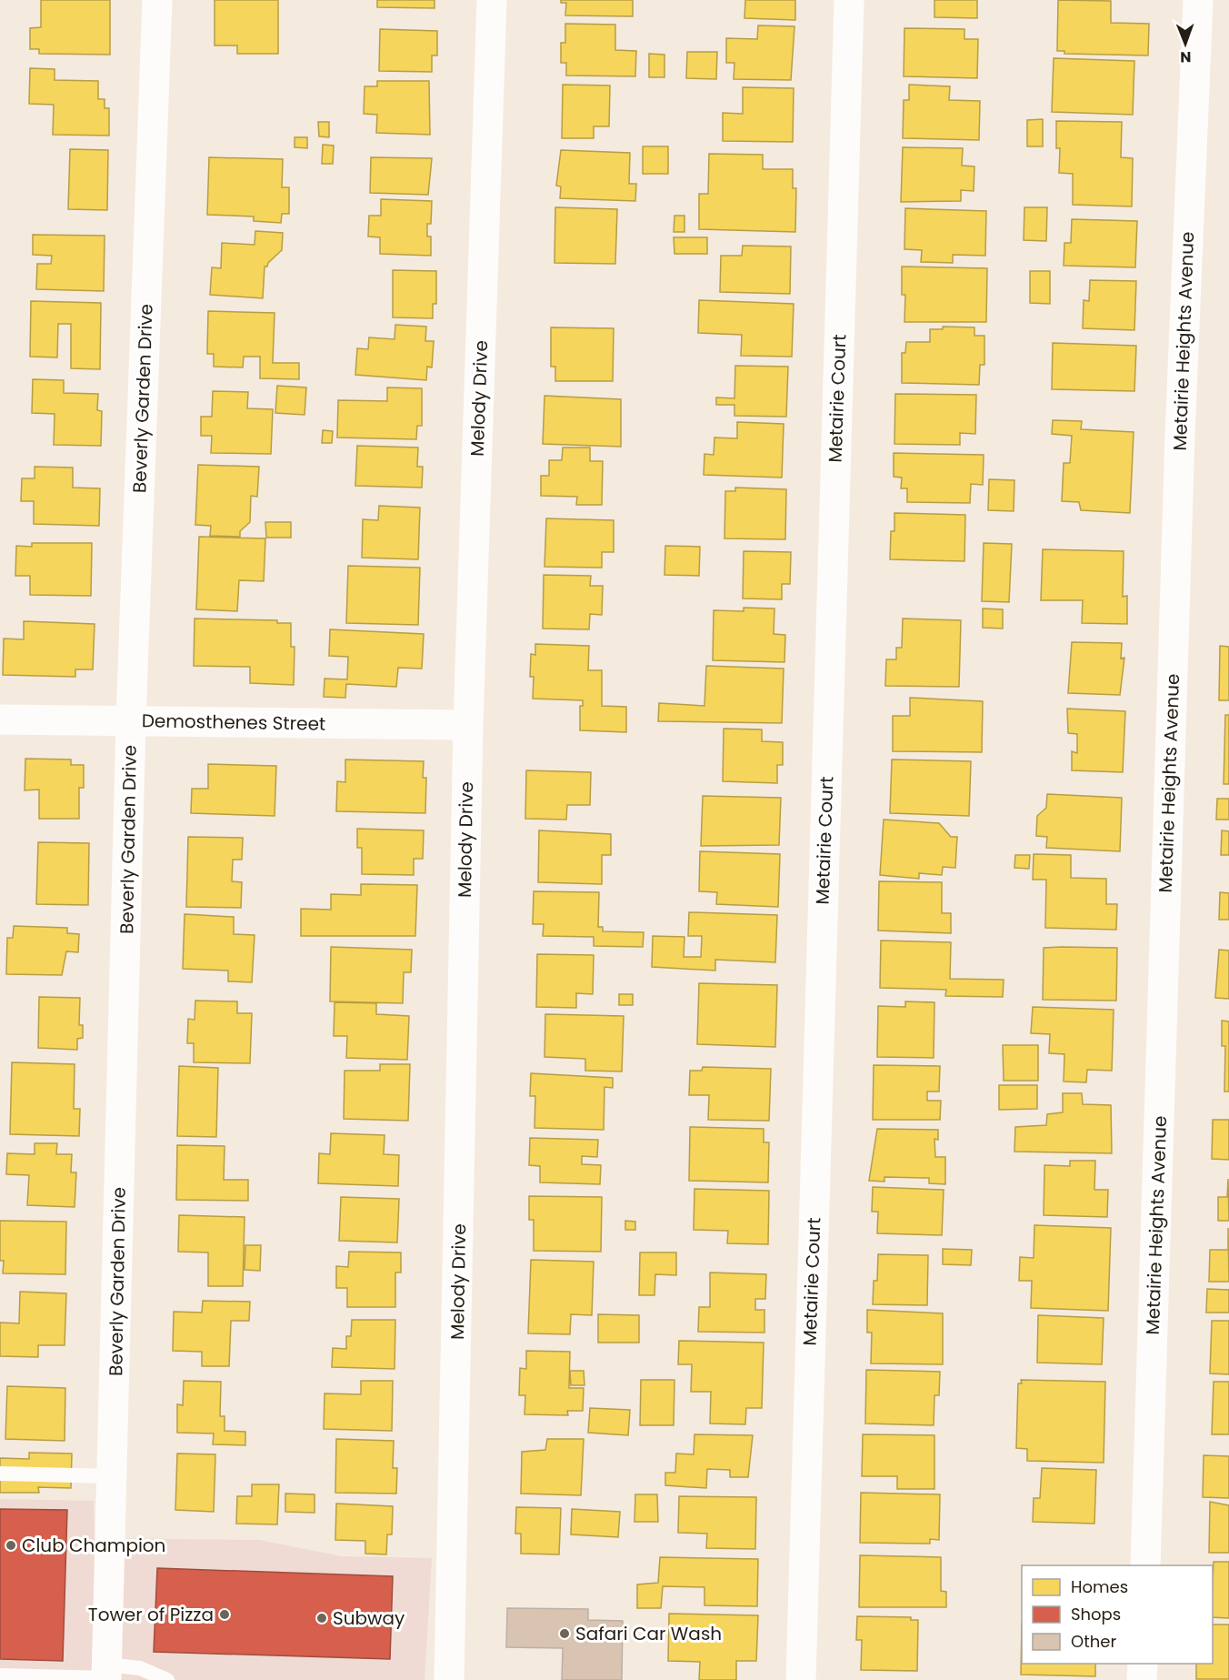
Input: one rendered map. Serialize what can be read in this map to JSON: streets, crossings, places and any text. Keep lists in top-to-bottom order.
{
  "streets": {
    "street": [
      "Metairie Heights Avenue",
      "Beverly Garden Drive",
      "Melody Drive",
      "Metairie Court",
      "Demosthenes Street"
    ]
  },
  "crossings": [
    ["Beverly Garden Drive", "Demosthenes Street"],
    ["Melody Drive", "Demosthenes Street"]
  ],
  "places": [
    "Club Champion",
    "Tower of Pizza",
    "Subway",
    "Safari Car Wash"
  ],
  "legend": ["Homes", "Shops", "Other"],
  "north": "bottom"
}
